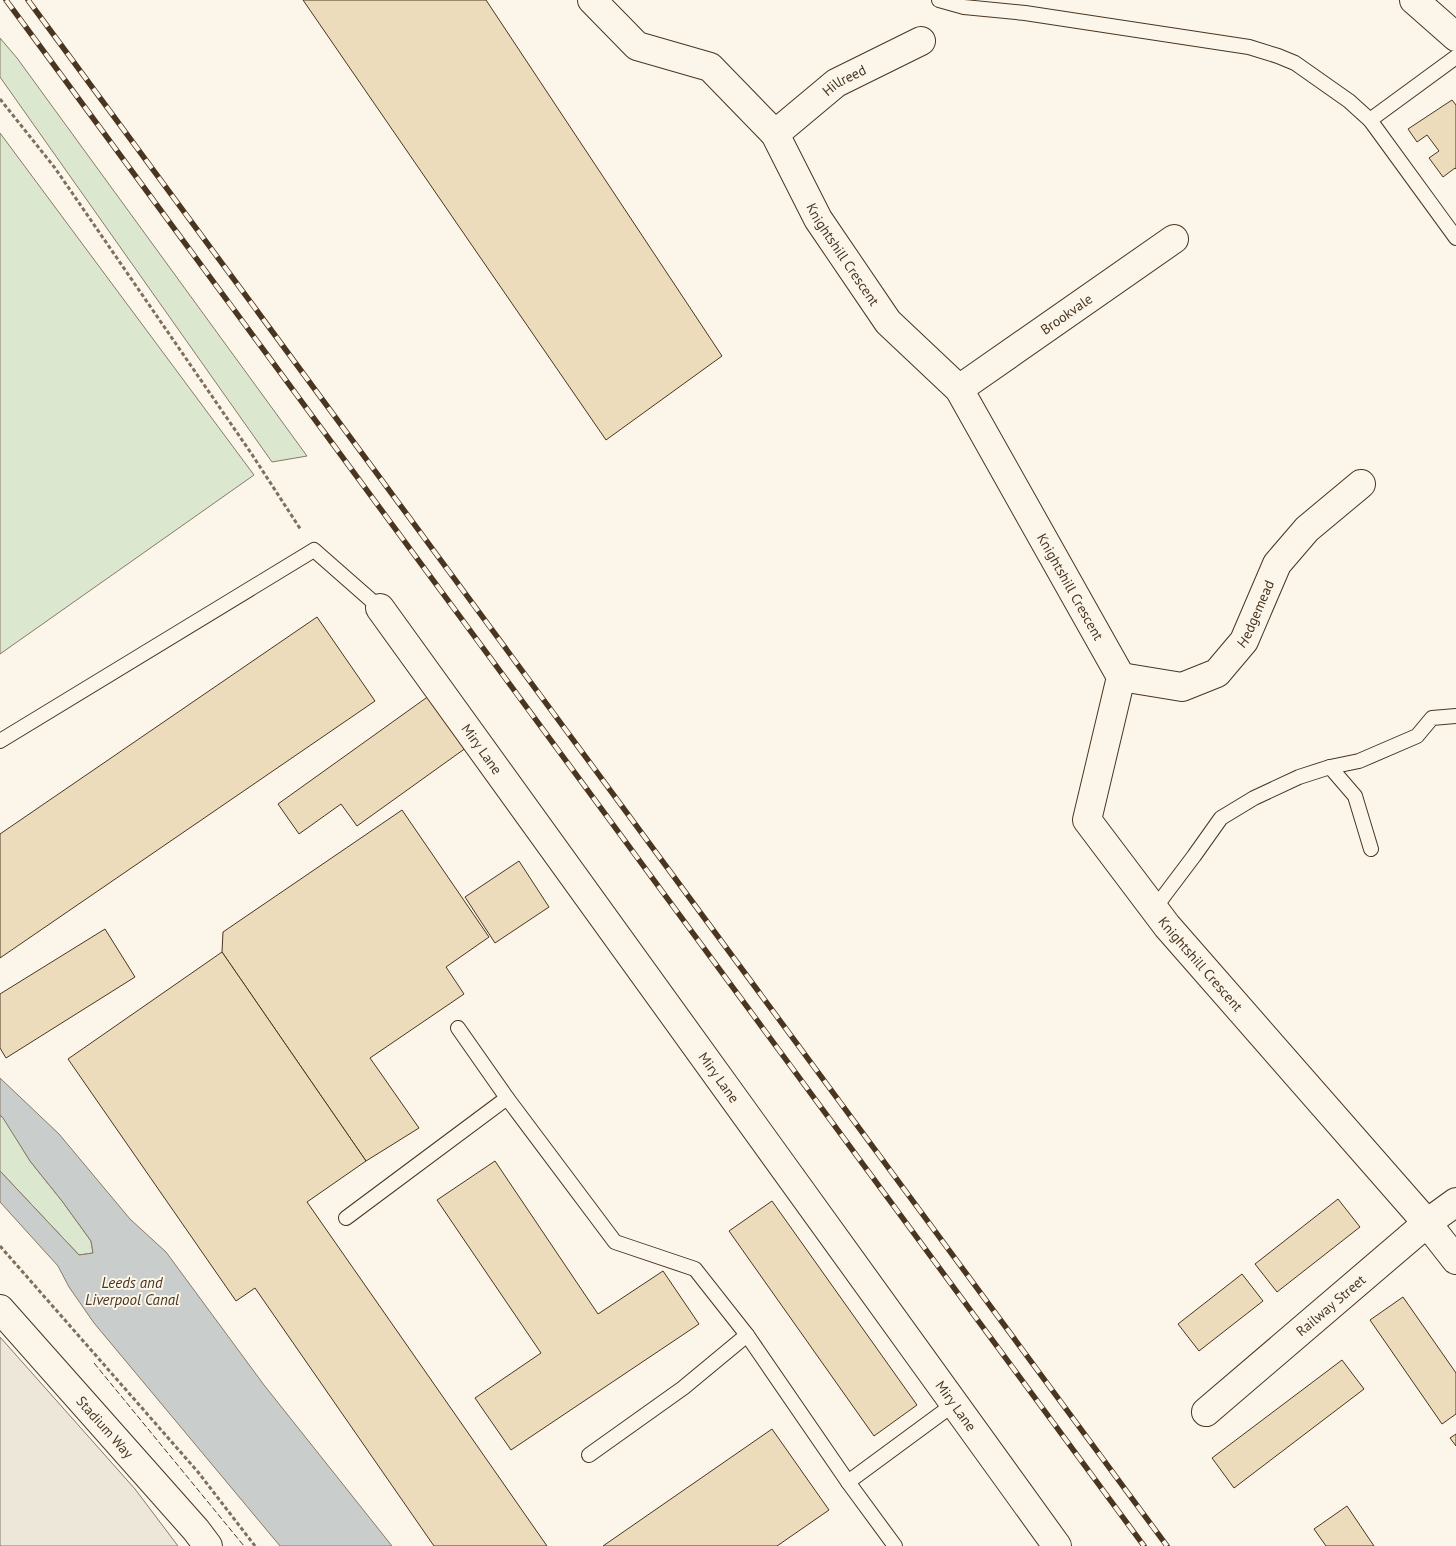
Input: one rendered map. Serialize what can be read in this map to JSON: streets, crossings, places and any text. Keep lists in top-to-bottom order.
{
  "streets": {
    "street": [
      "Hillreed",
      "Knightshill Crescent",
      "Brookvale",
      "Hedgemead",
      "Miry Lane",
      "Railway Street",
      "Stadium Way"
    ]
  },
  "crossings": [
    ["Hillreed", "Knightshill Crescent"],
    ["Knightshill Crescent", "Brookvale"],
    ["Knightshill Crescent", "Hedgemead"],
    ["Knightshill Crescent", "Railway Street"]
  ],
  "water": ["Leeds and Liverpool Canal"]
}
